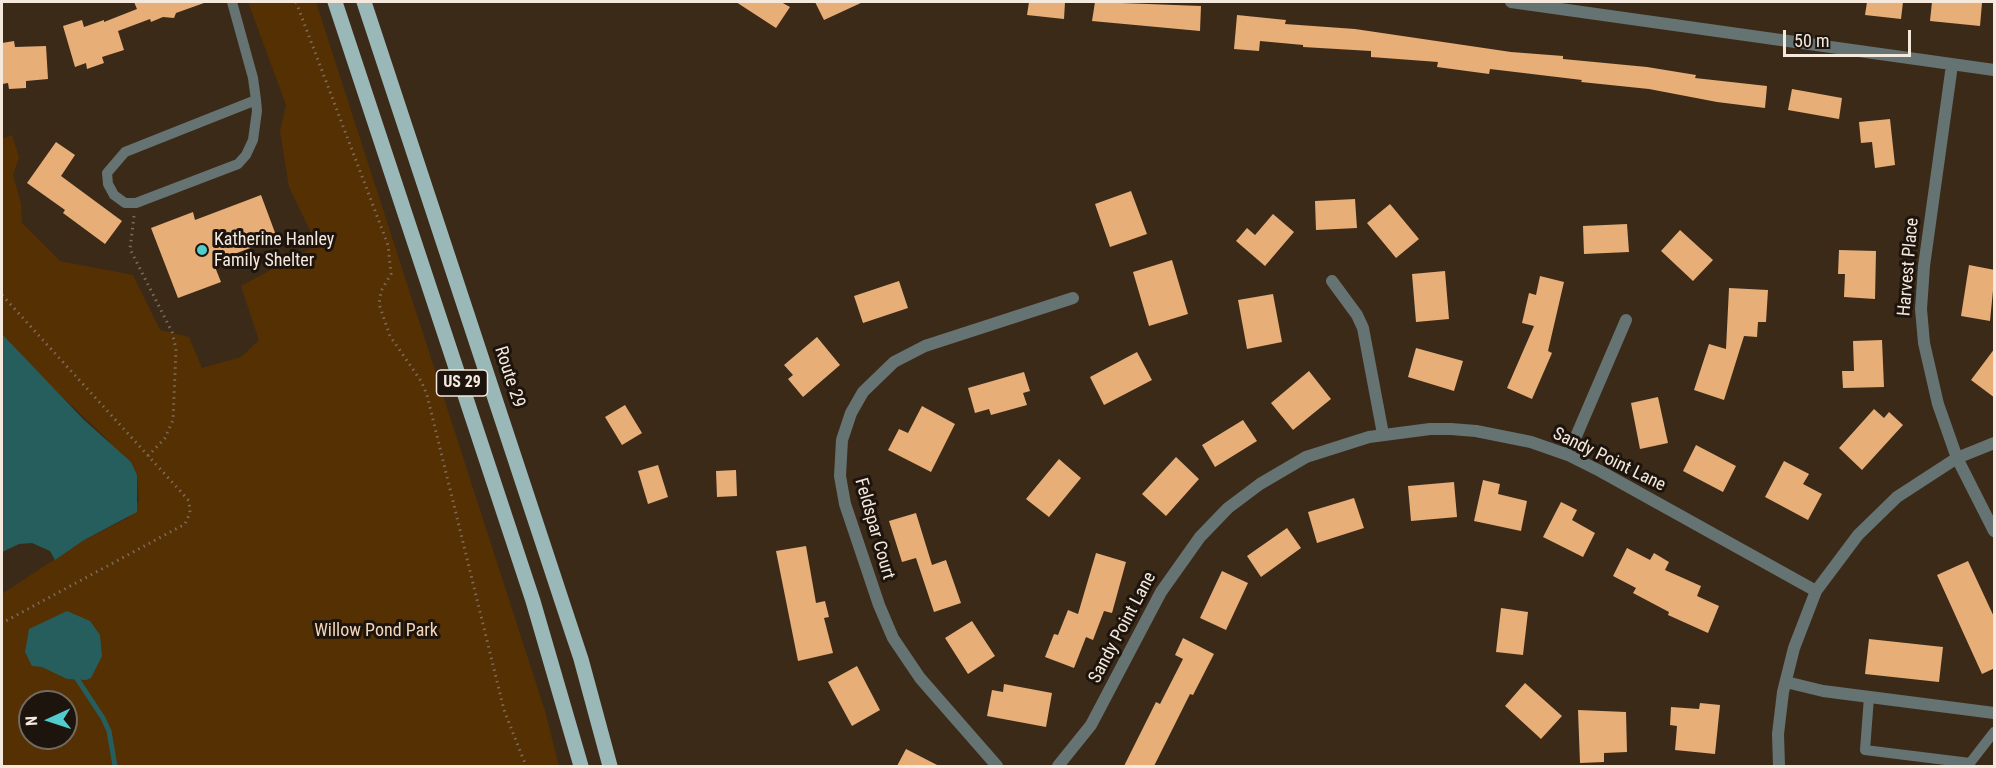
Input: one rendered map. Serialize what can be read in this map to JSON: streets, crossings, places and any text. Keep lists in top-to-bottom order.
{
  "streets": {
    "main road": ["Route 29", "US 29"],
    "street": ["Harvest Place", "Sandy Point Lane", "Feldspar Court"]
  },
  "parks": ["Willow Pond Park"],
  "places": ["Katherine Hanley Family Shelter"],
  "scale_bar": "50 m",
  "north": "left"
}
